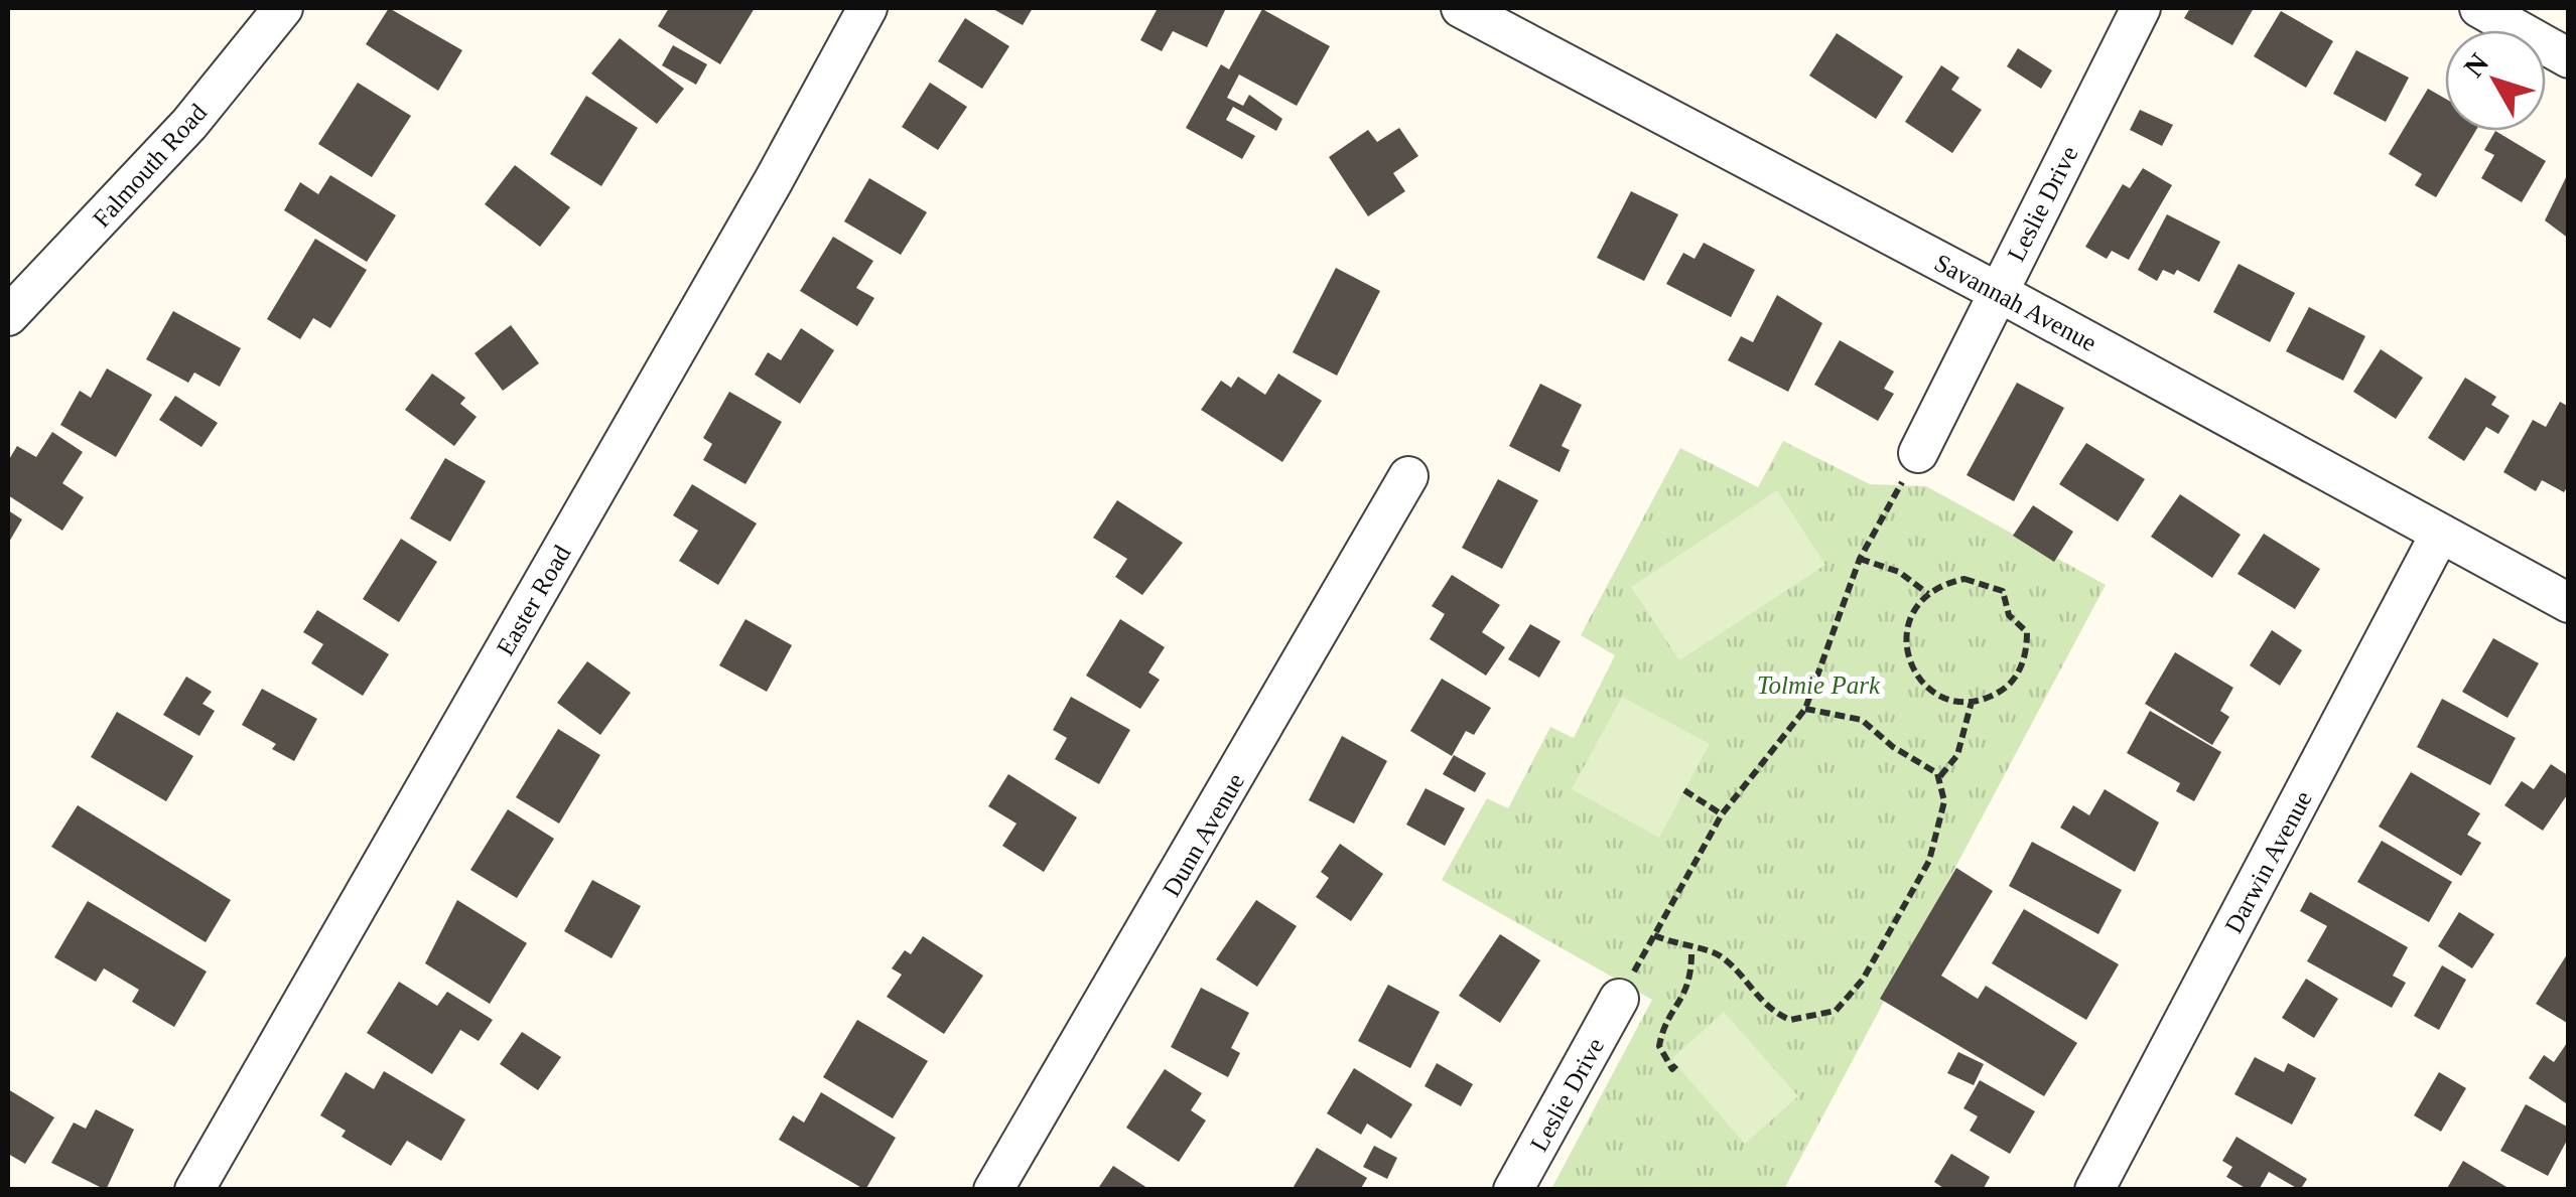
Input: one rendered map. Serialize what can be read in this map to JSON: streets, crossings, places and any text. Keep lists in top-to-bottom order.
{
  "streets": {
    "street": [
      "Falmouth Road",
      "Leslie Drive",
      "Savannah Avenue",
      "Easter Road",
      "Dunn Avenue",
      "Darwin Avenue"
    ]
  },
  "crossings": [
    ["Leslie Drive", "Savannah Avenue"],
    ["Savannah Avenue", "Darwin Avenue"]
  ],
  "parks": ["Tolmie Park"],
  "north": "top left"
}
